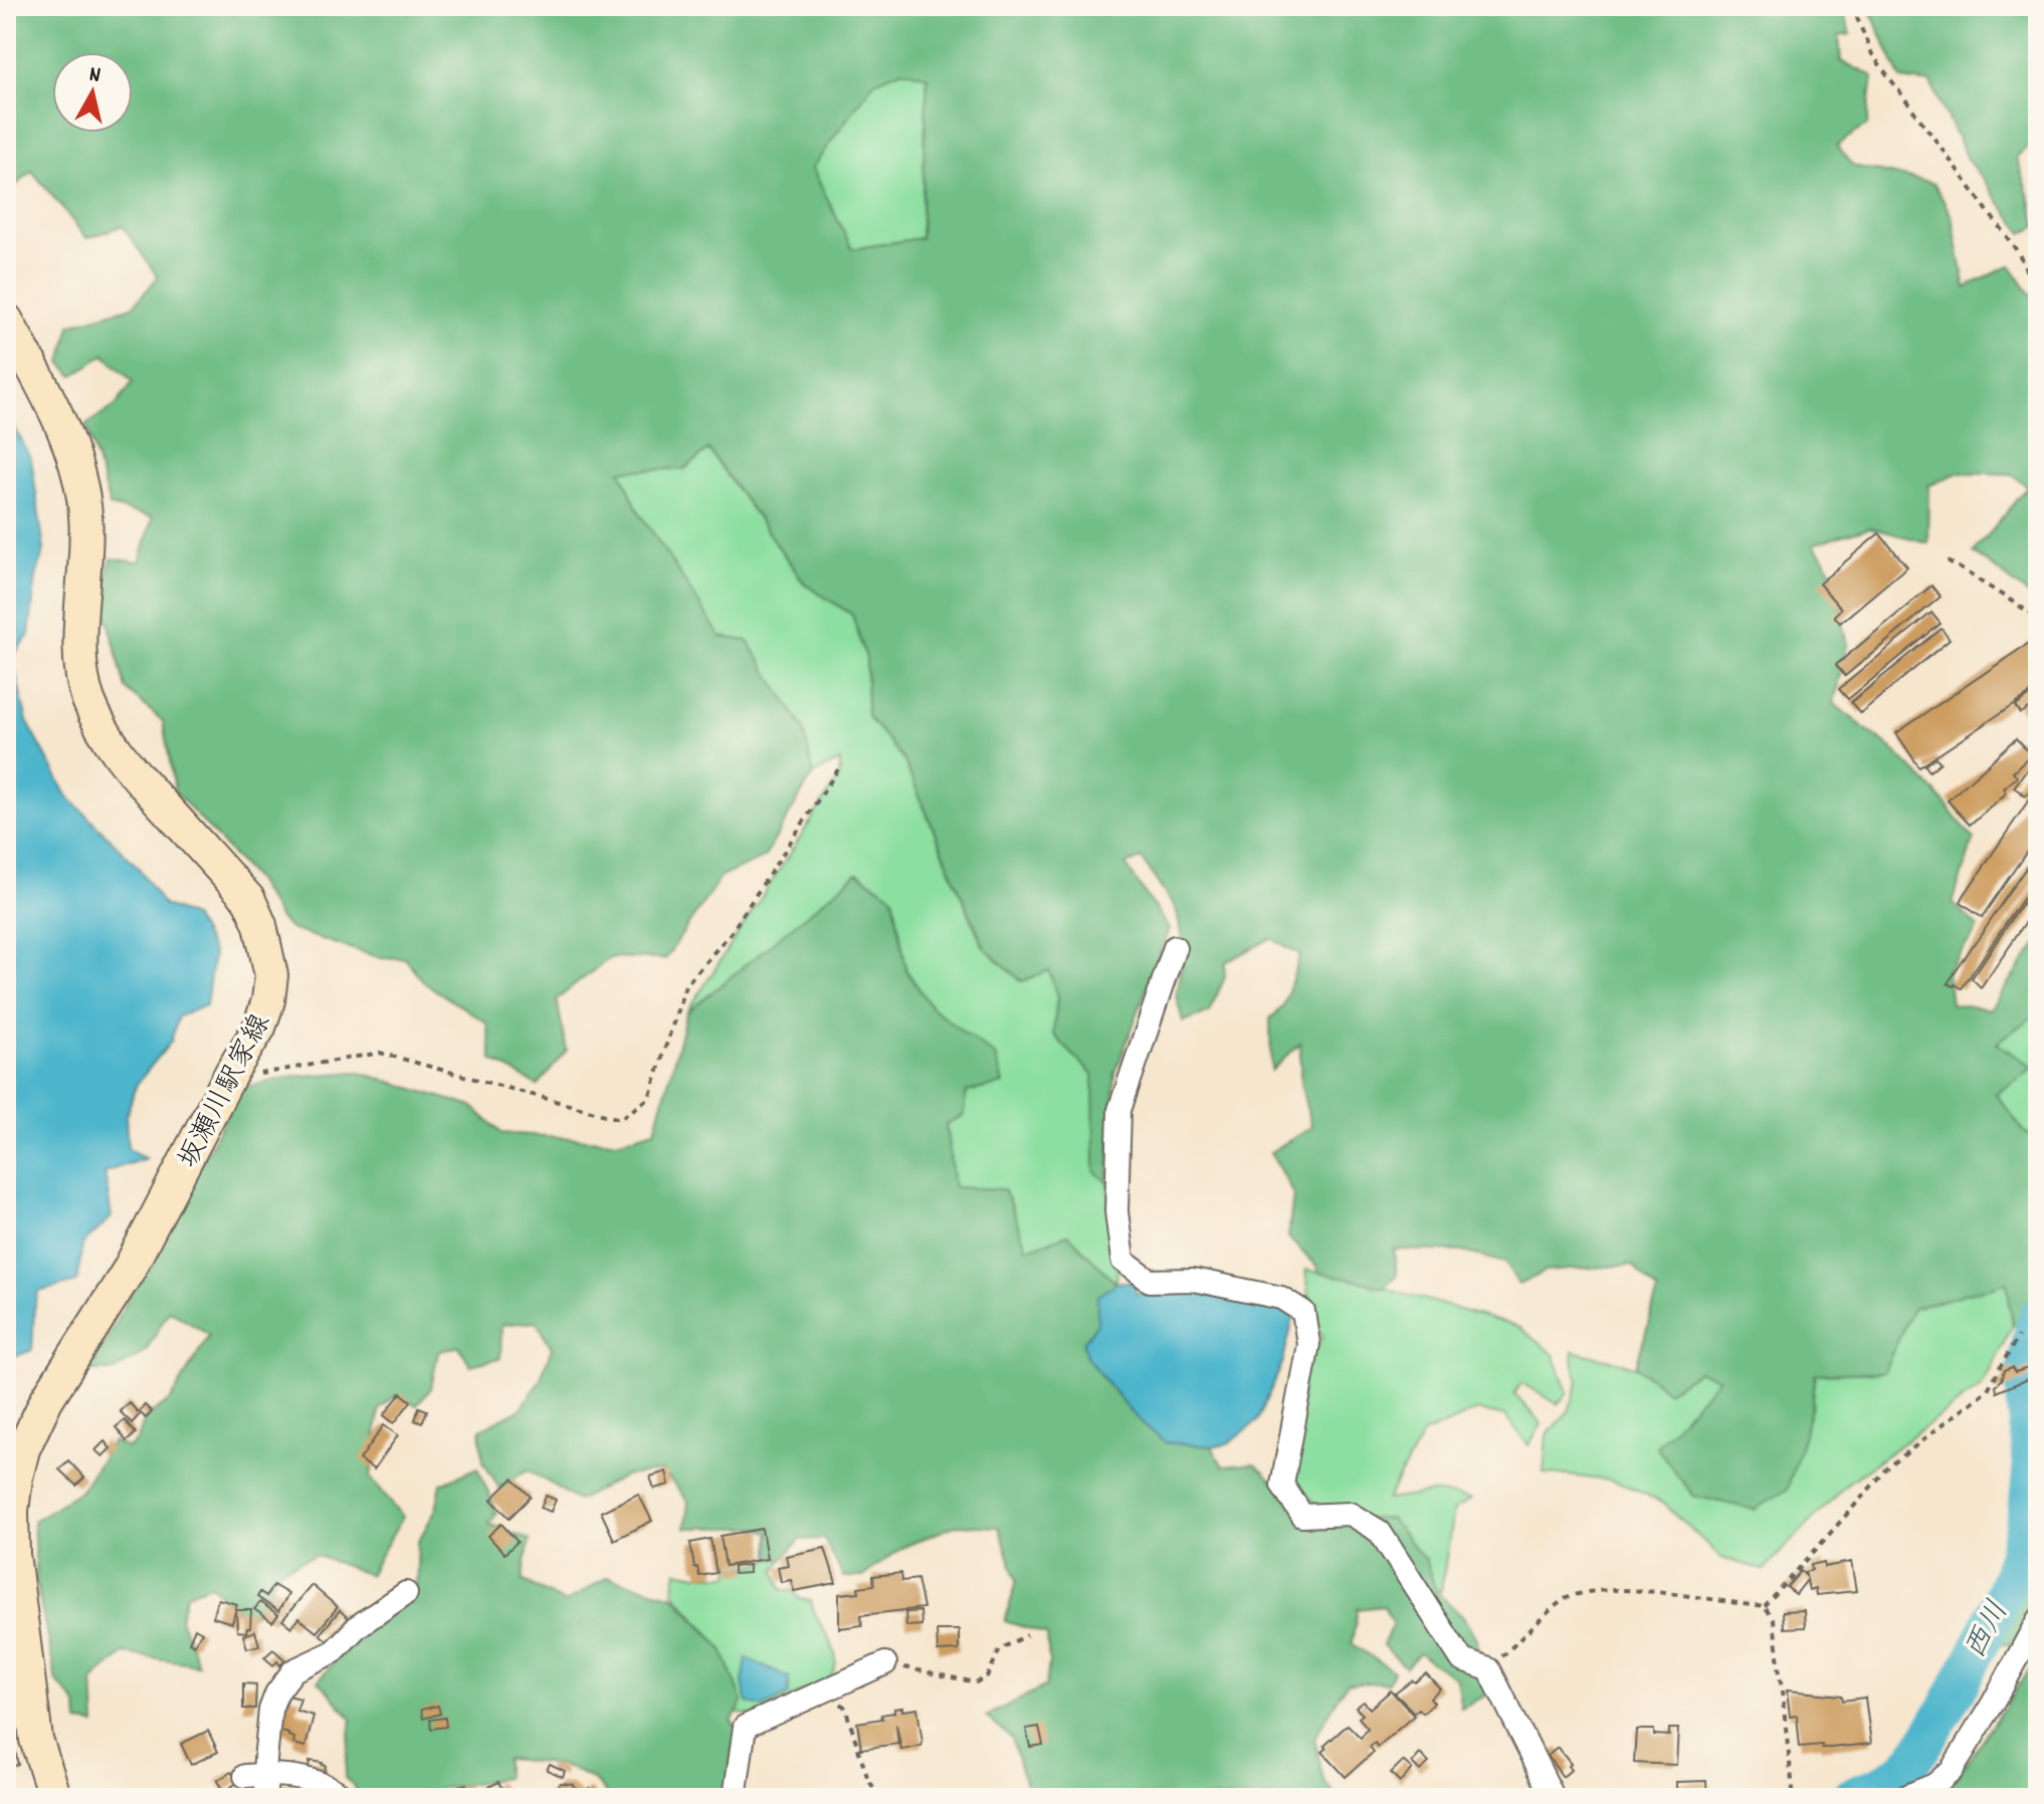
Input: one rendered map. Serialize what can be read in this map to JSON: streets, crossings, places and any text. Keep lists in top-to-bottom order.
{
  "streets": {
    "main road": ["坂瀬川駅家線"]
  },
  "water": ["西川"],
  "north": "top"
}
